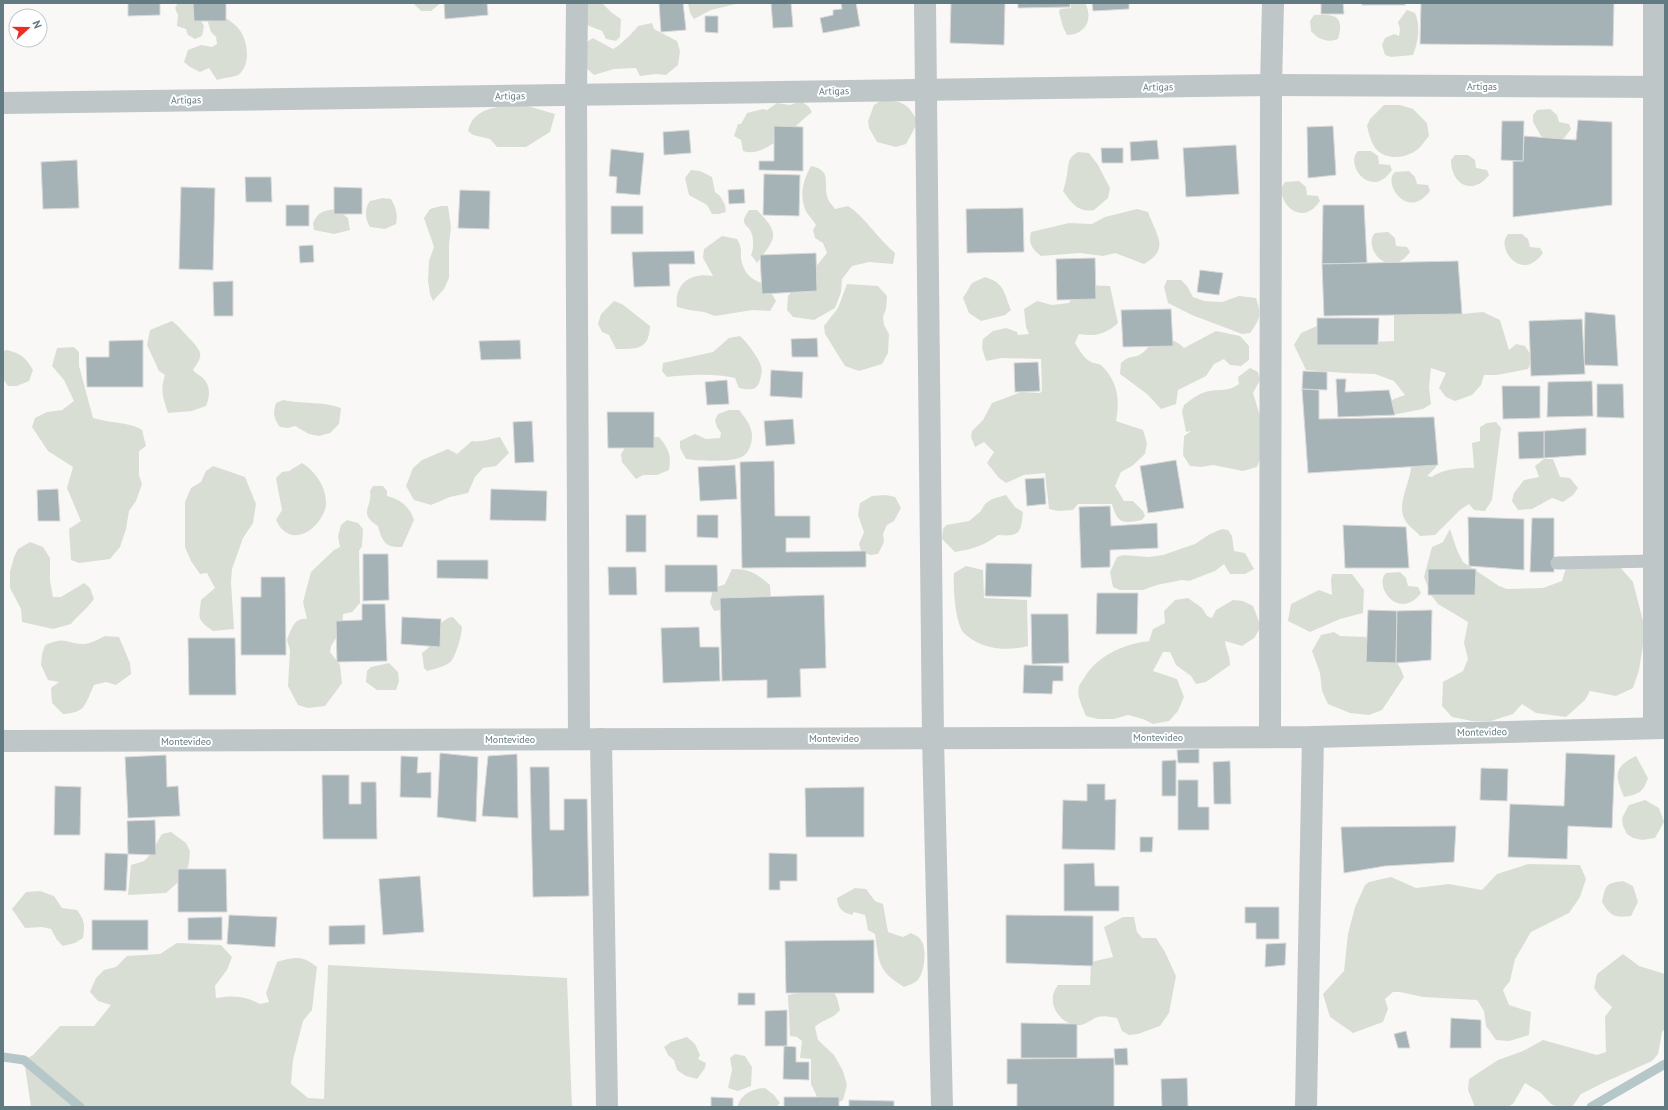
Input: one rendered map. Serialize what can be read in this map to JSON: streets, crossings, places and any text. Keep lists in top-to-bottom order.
{
  "streets": {
    "street": ["Artigas", "Montevideo"]
  },
  "north": "right"
}
